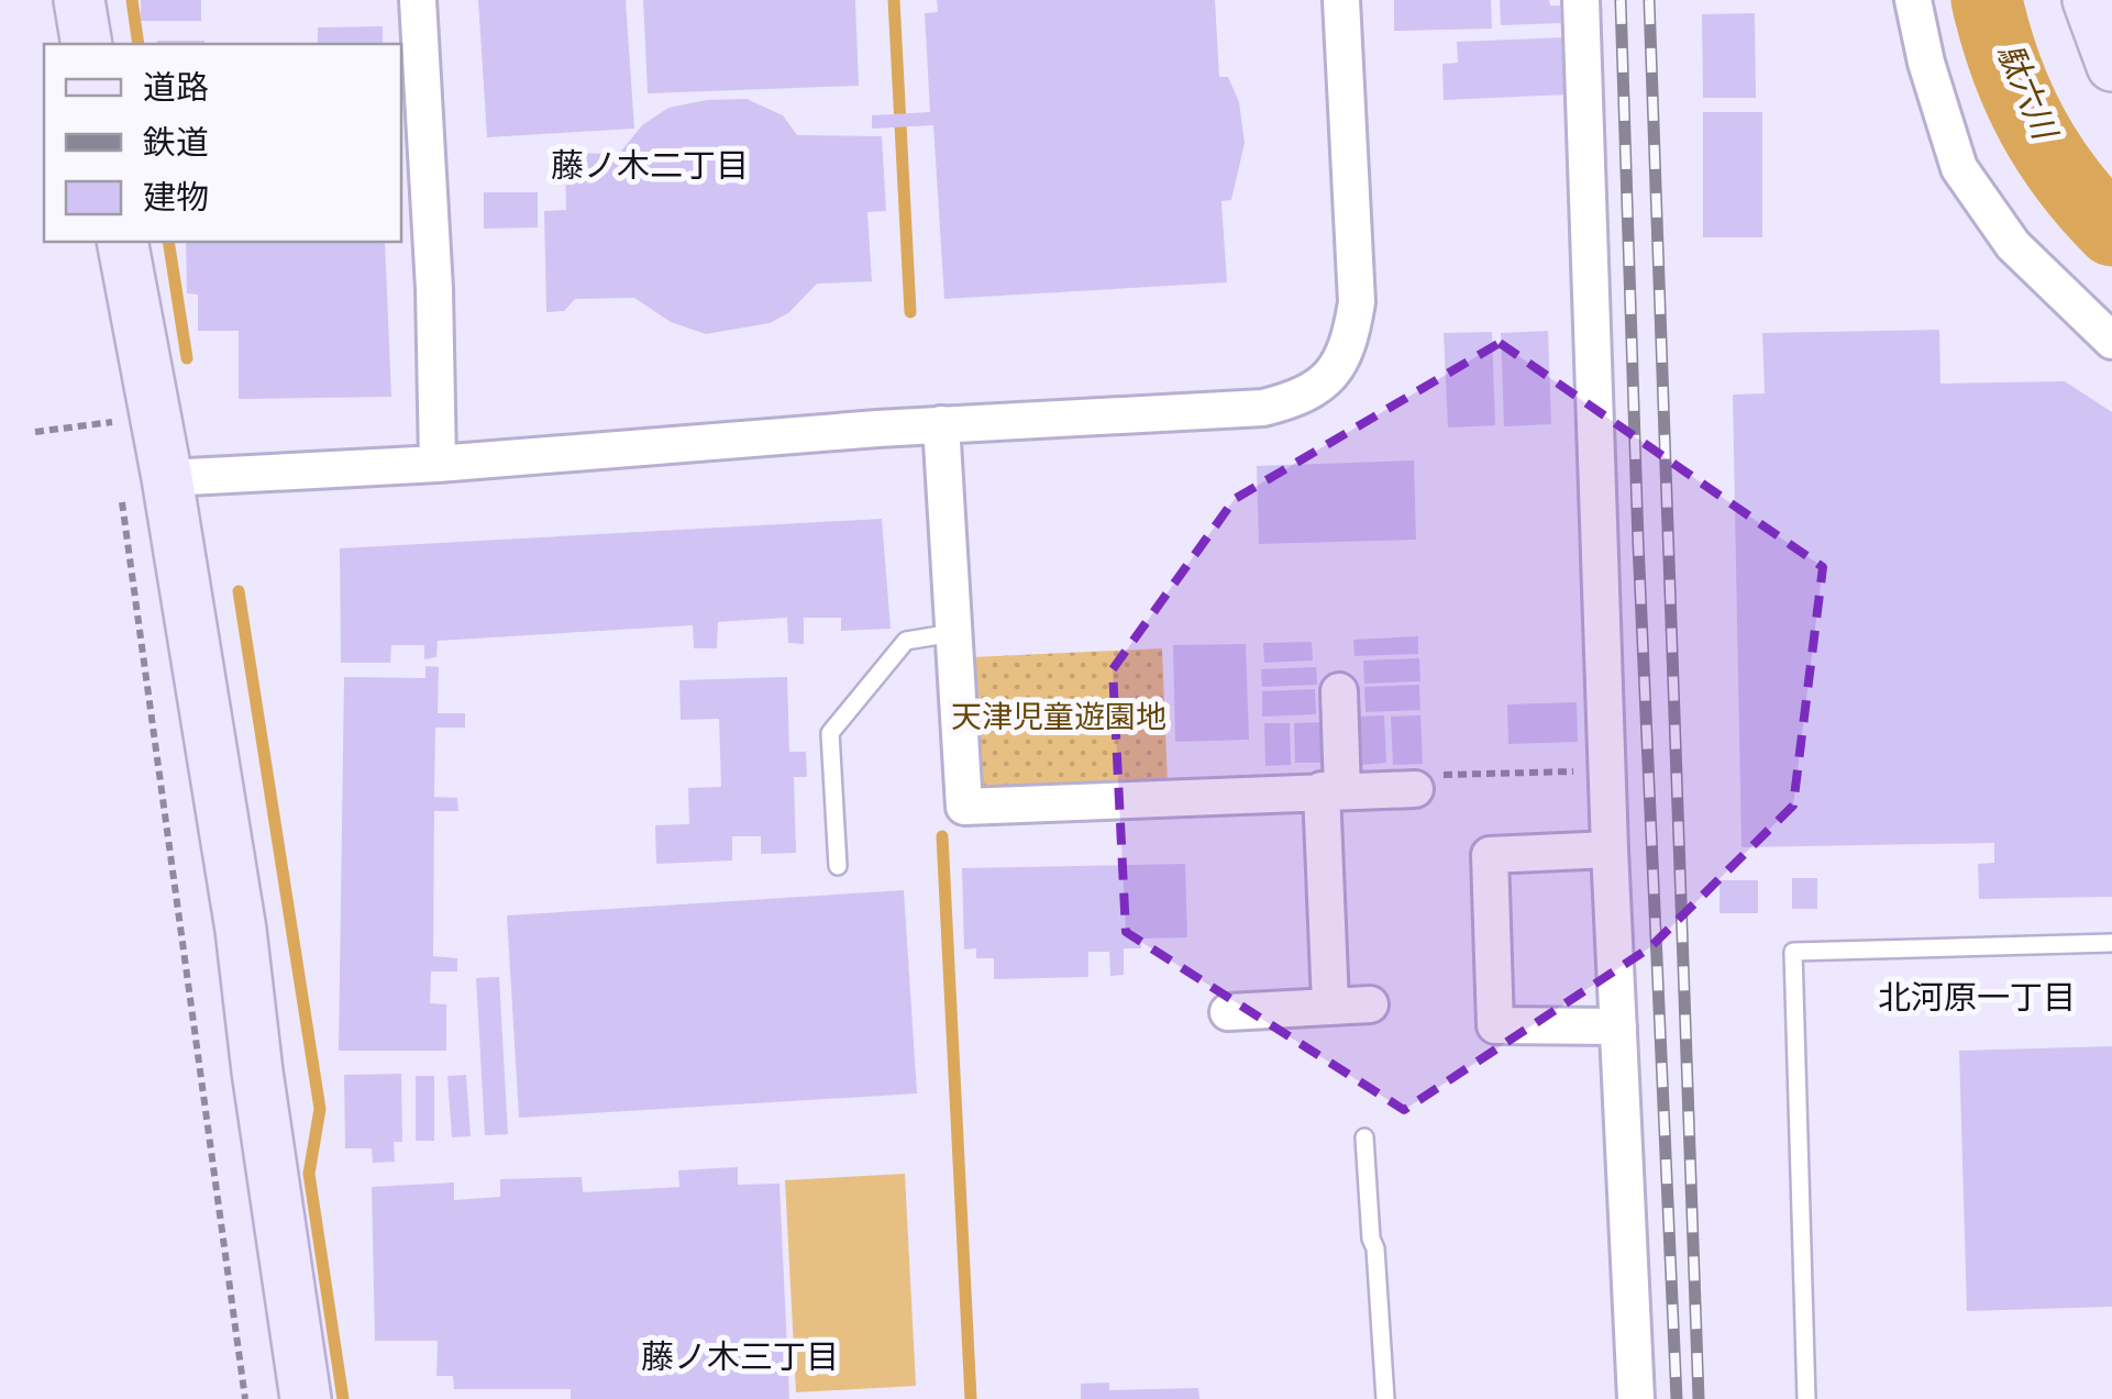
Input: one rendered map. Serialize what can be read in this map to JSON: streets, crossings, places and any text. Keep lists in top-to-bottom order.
{
  "districts": ["藤ノ木二丁目", "北河原一丁目", "藤ノ木三丁目"],
  "water": ["駄六川"],
  "parks": ["天津児童遊園地"],
  "legend": ["道路", "鉄道", "建物"]
}
